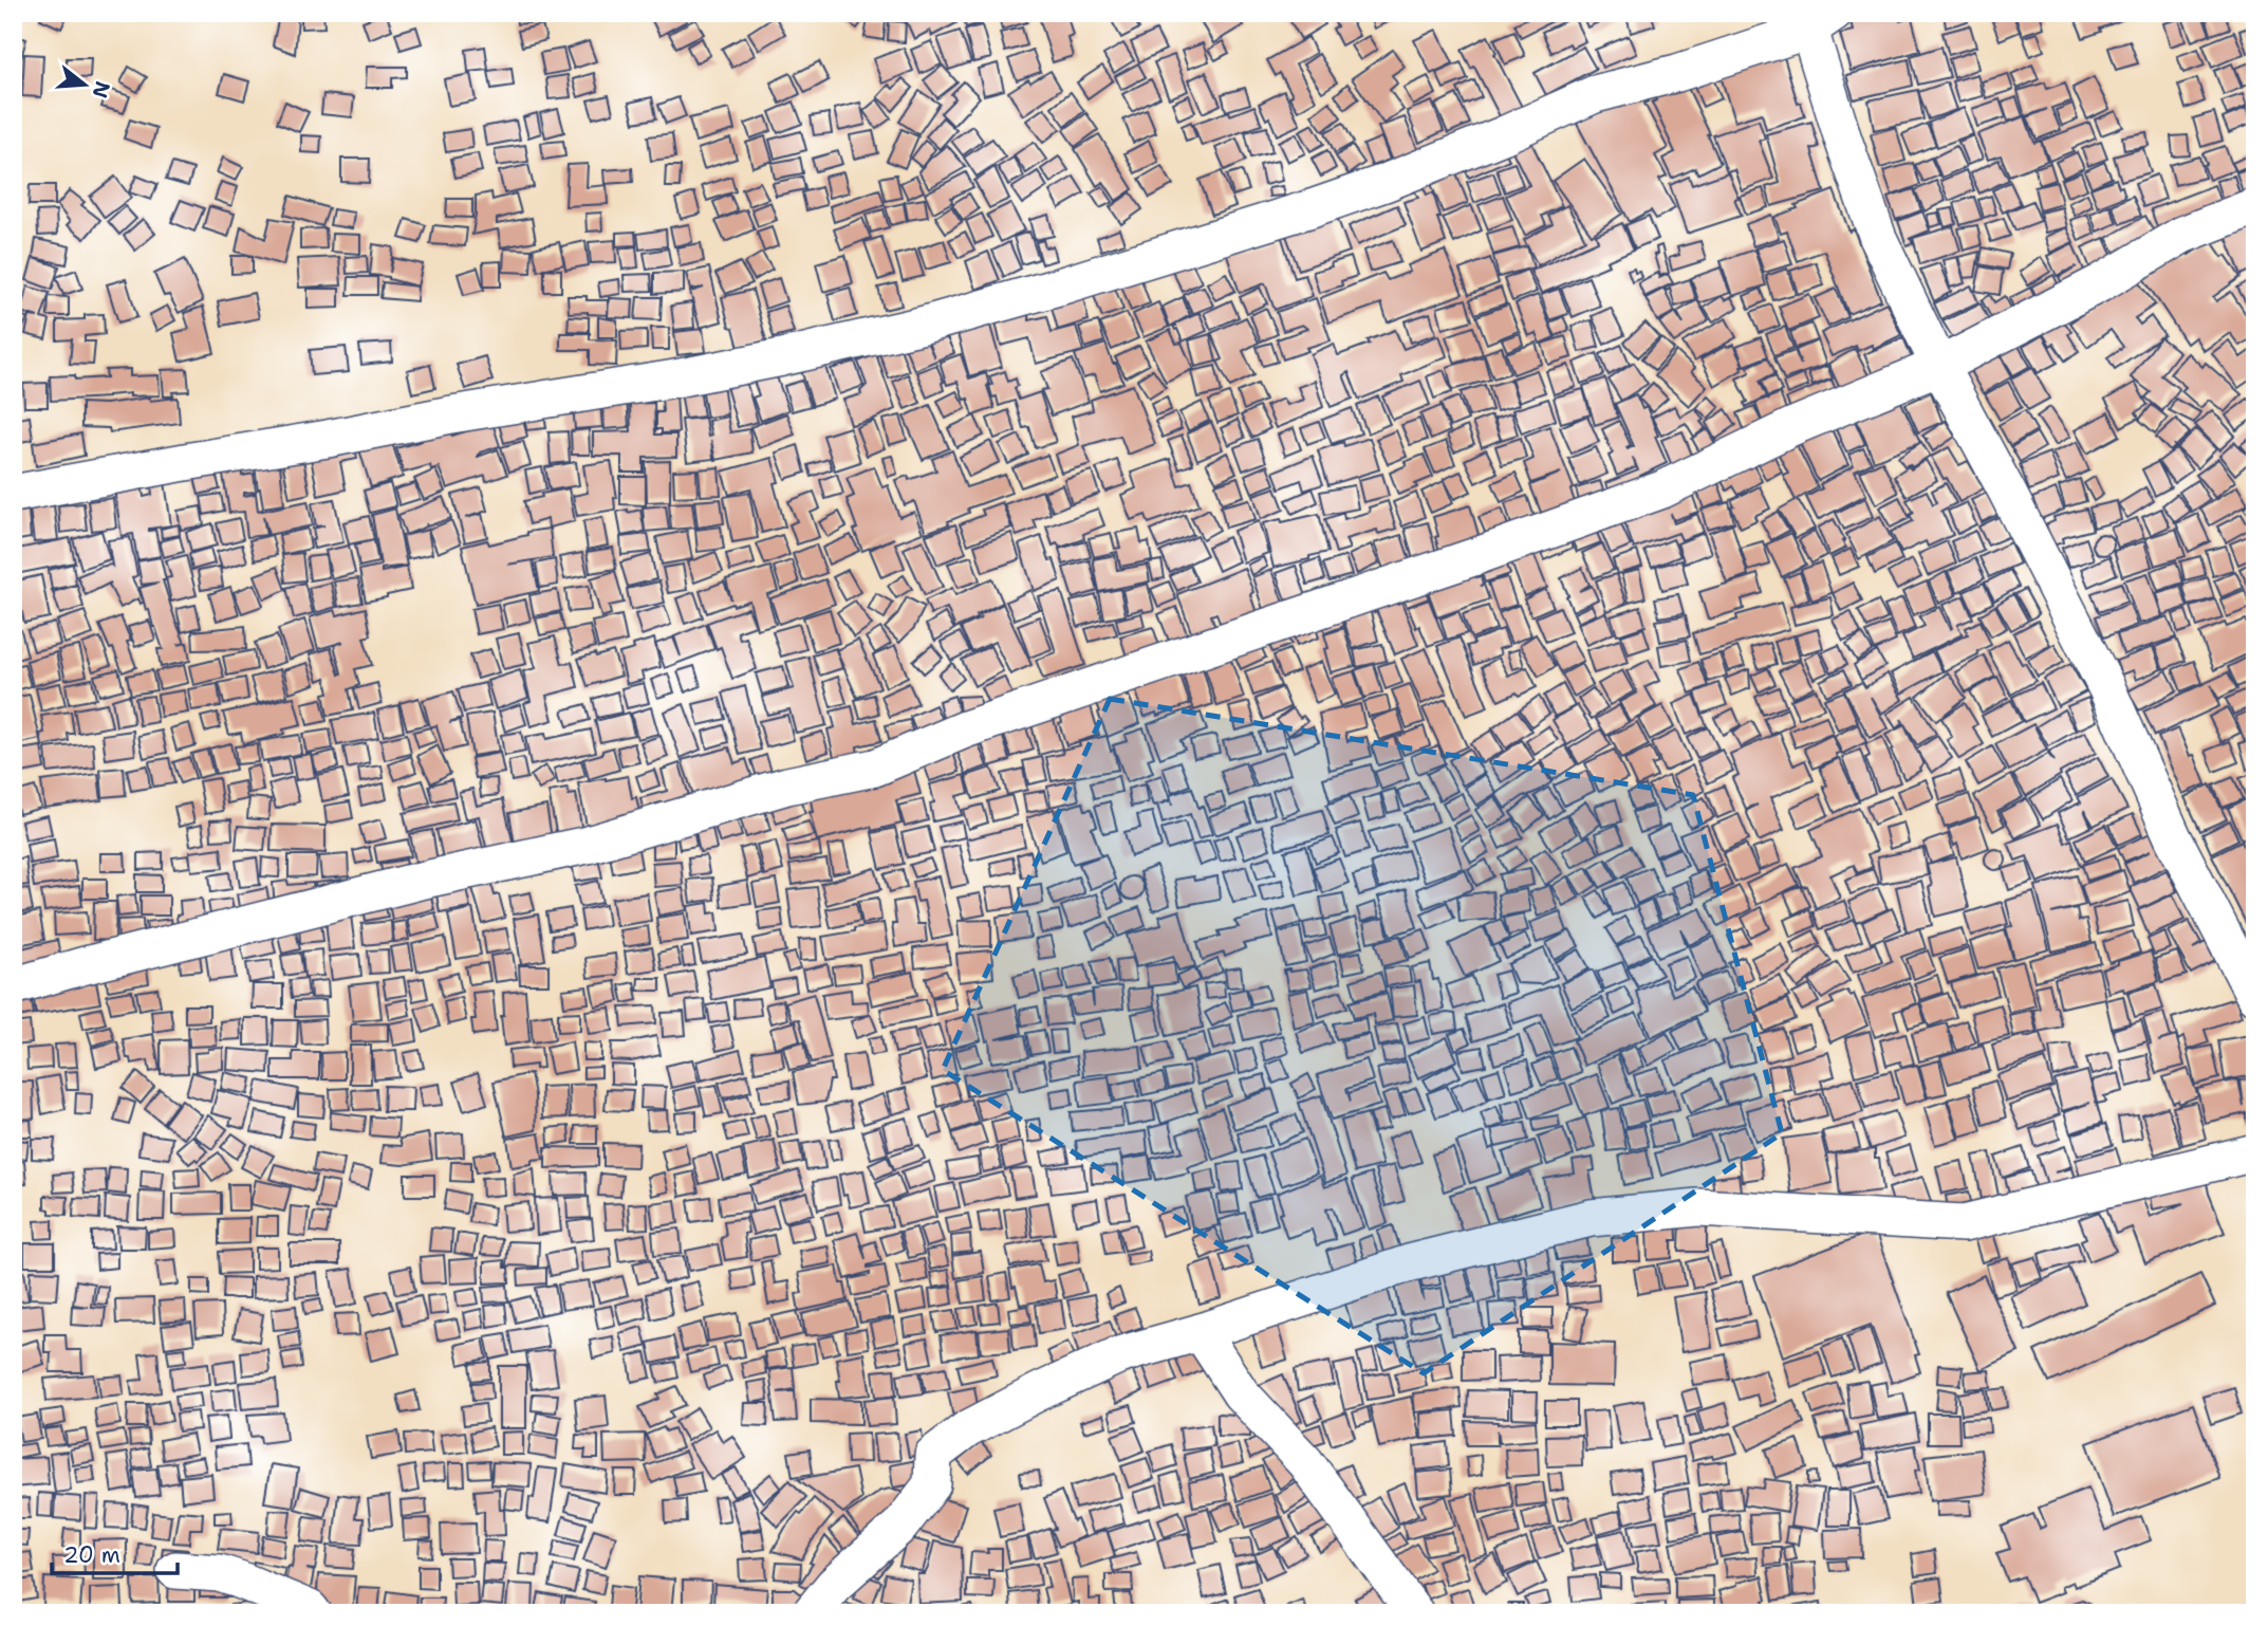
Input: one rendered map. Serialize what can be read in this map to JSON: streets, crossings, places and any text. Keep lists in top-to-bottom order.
{
  "scale_bar": "20 m",
  "north": "right"
}
